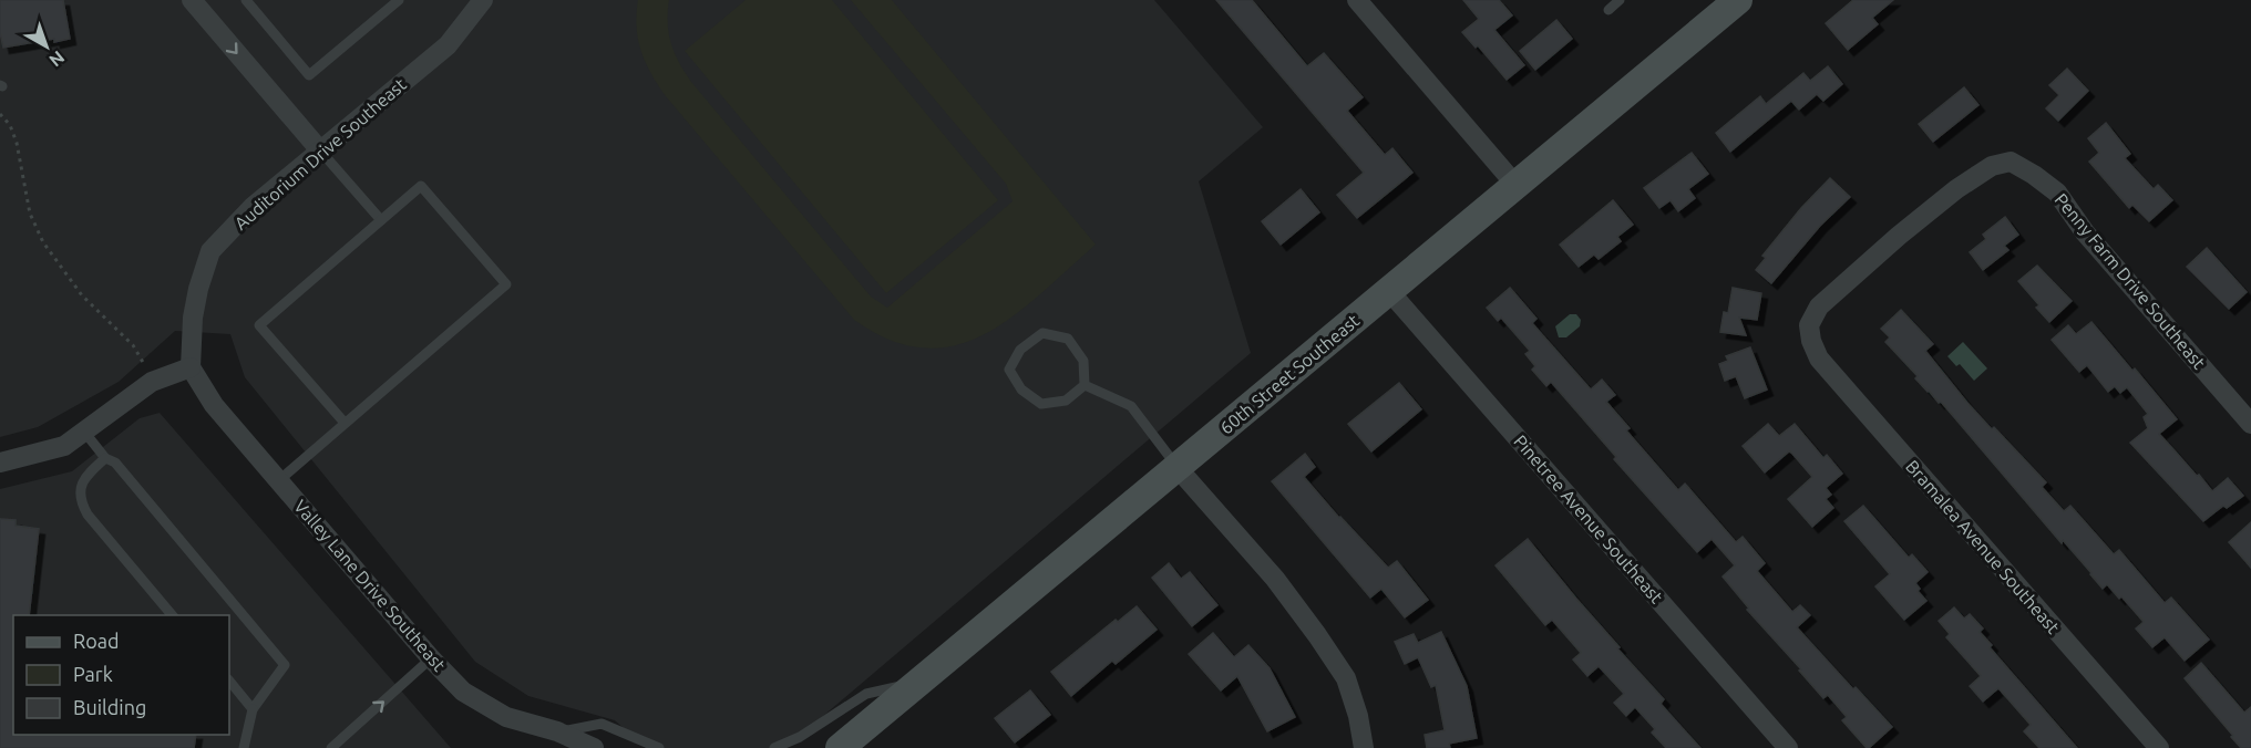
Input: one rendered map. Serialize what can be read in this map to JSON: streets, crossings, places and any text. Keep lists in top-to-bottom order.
{
  "streets": {
    "main road": ["60th Street Southeast"],
    "street": [
      "Auditorium Drive Southeast",
      "Penny Farm Drive Southeast",
      "Pinetree Avenue Southeast",
      "Bramalea Avenue Southeast",
      "Valley Lane Drive Southeast"
    ]
  },
  "crossings": [
    ["Auditorium Drive Southeast", "Valley Lane Drive Southeast"],
    ["Penny Farm Drive Southeast", "Bramalea Avenue Southeast"],
    ["60th Street Southeast", "Pinetree Avenue Southeast"]
  ],
  "legend": ["Road", "Park", "Building"],
  "north": "bottom right"
}
